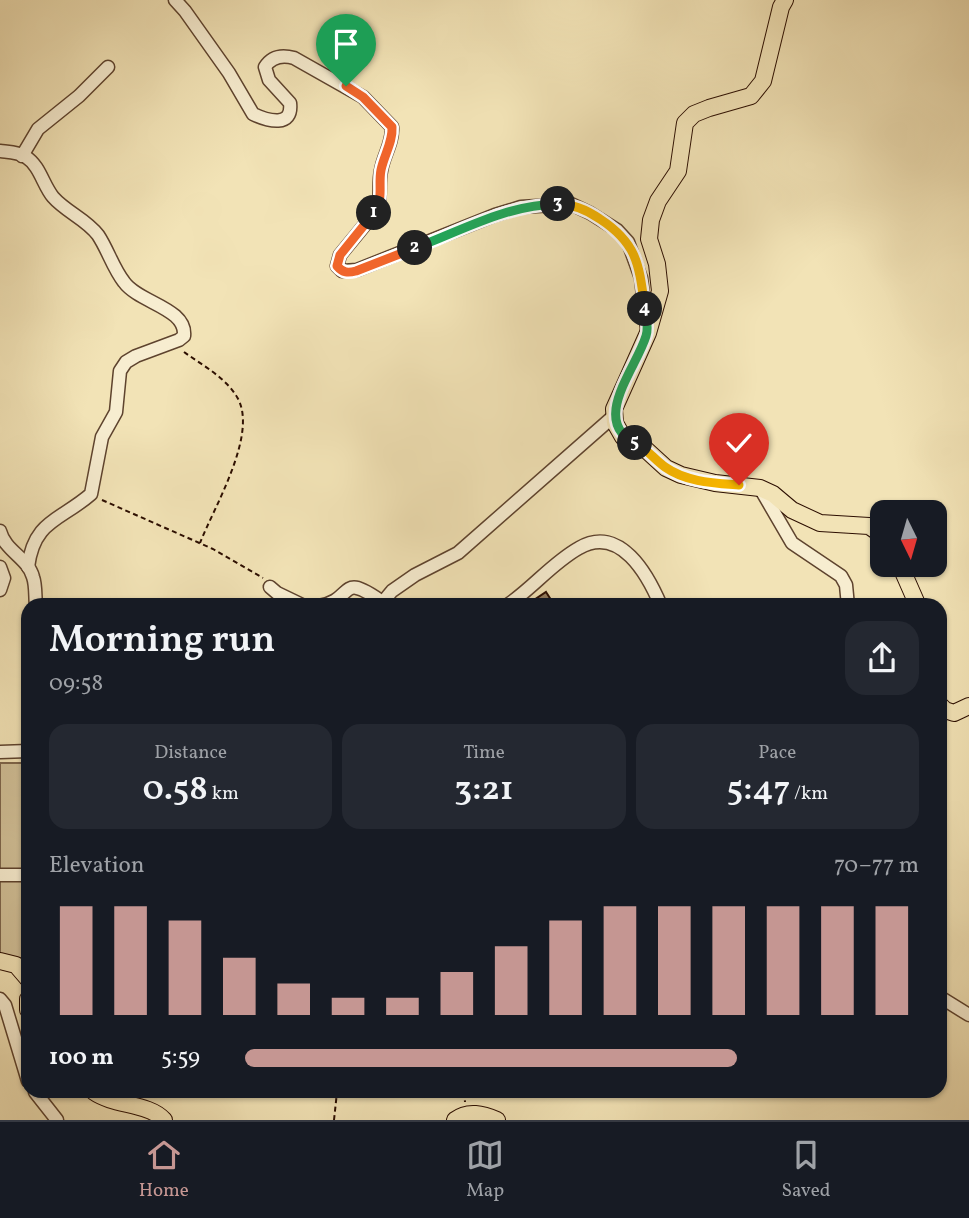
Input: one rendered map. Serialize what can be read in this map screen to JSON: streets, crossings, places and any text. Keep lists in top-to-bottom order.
{
  "north": "bottom",
  "page": {
    "pins": [
      "3",
      "1",
      "2",
      "4",
      "5"
    ],
    "heading": ["Morning run", "09:58"],
    "stats": [
      ["Distance", "0.58 km"],
      ["Time", "3:21"],
      ["Pace", "5:47 /km"]
    ],
    "chart": ["Elevation", "70–77 m"],
    "list": [
      {
        "name": "100 m",
        "note": "5:59"
      }
    ],
    "tabs": ["Home", "Map", "Saved"]
  }
}
